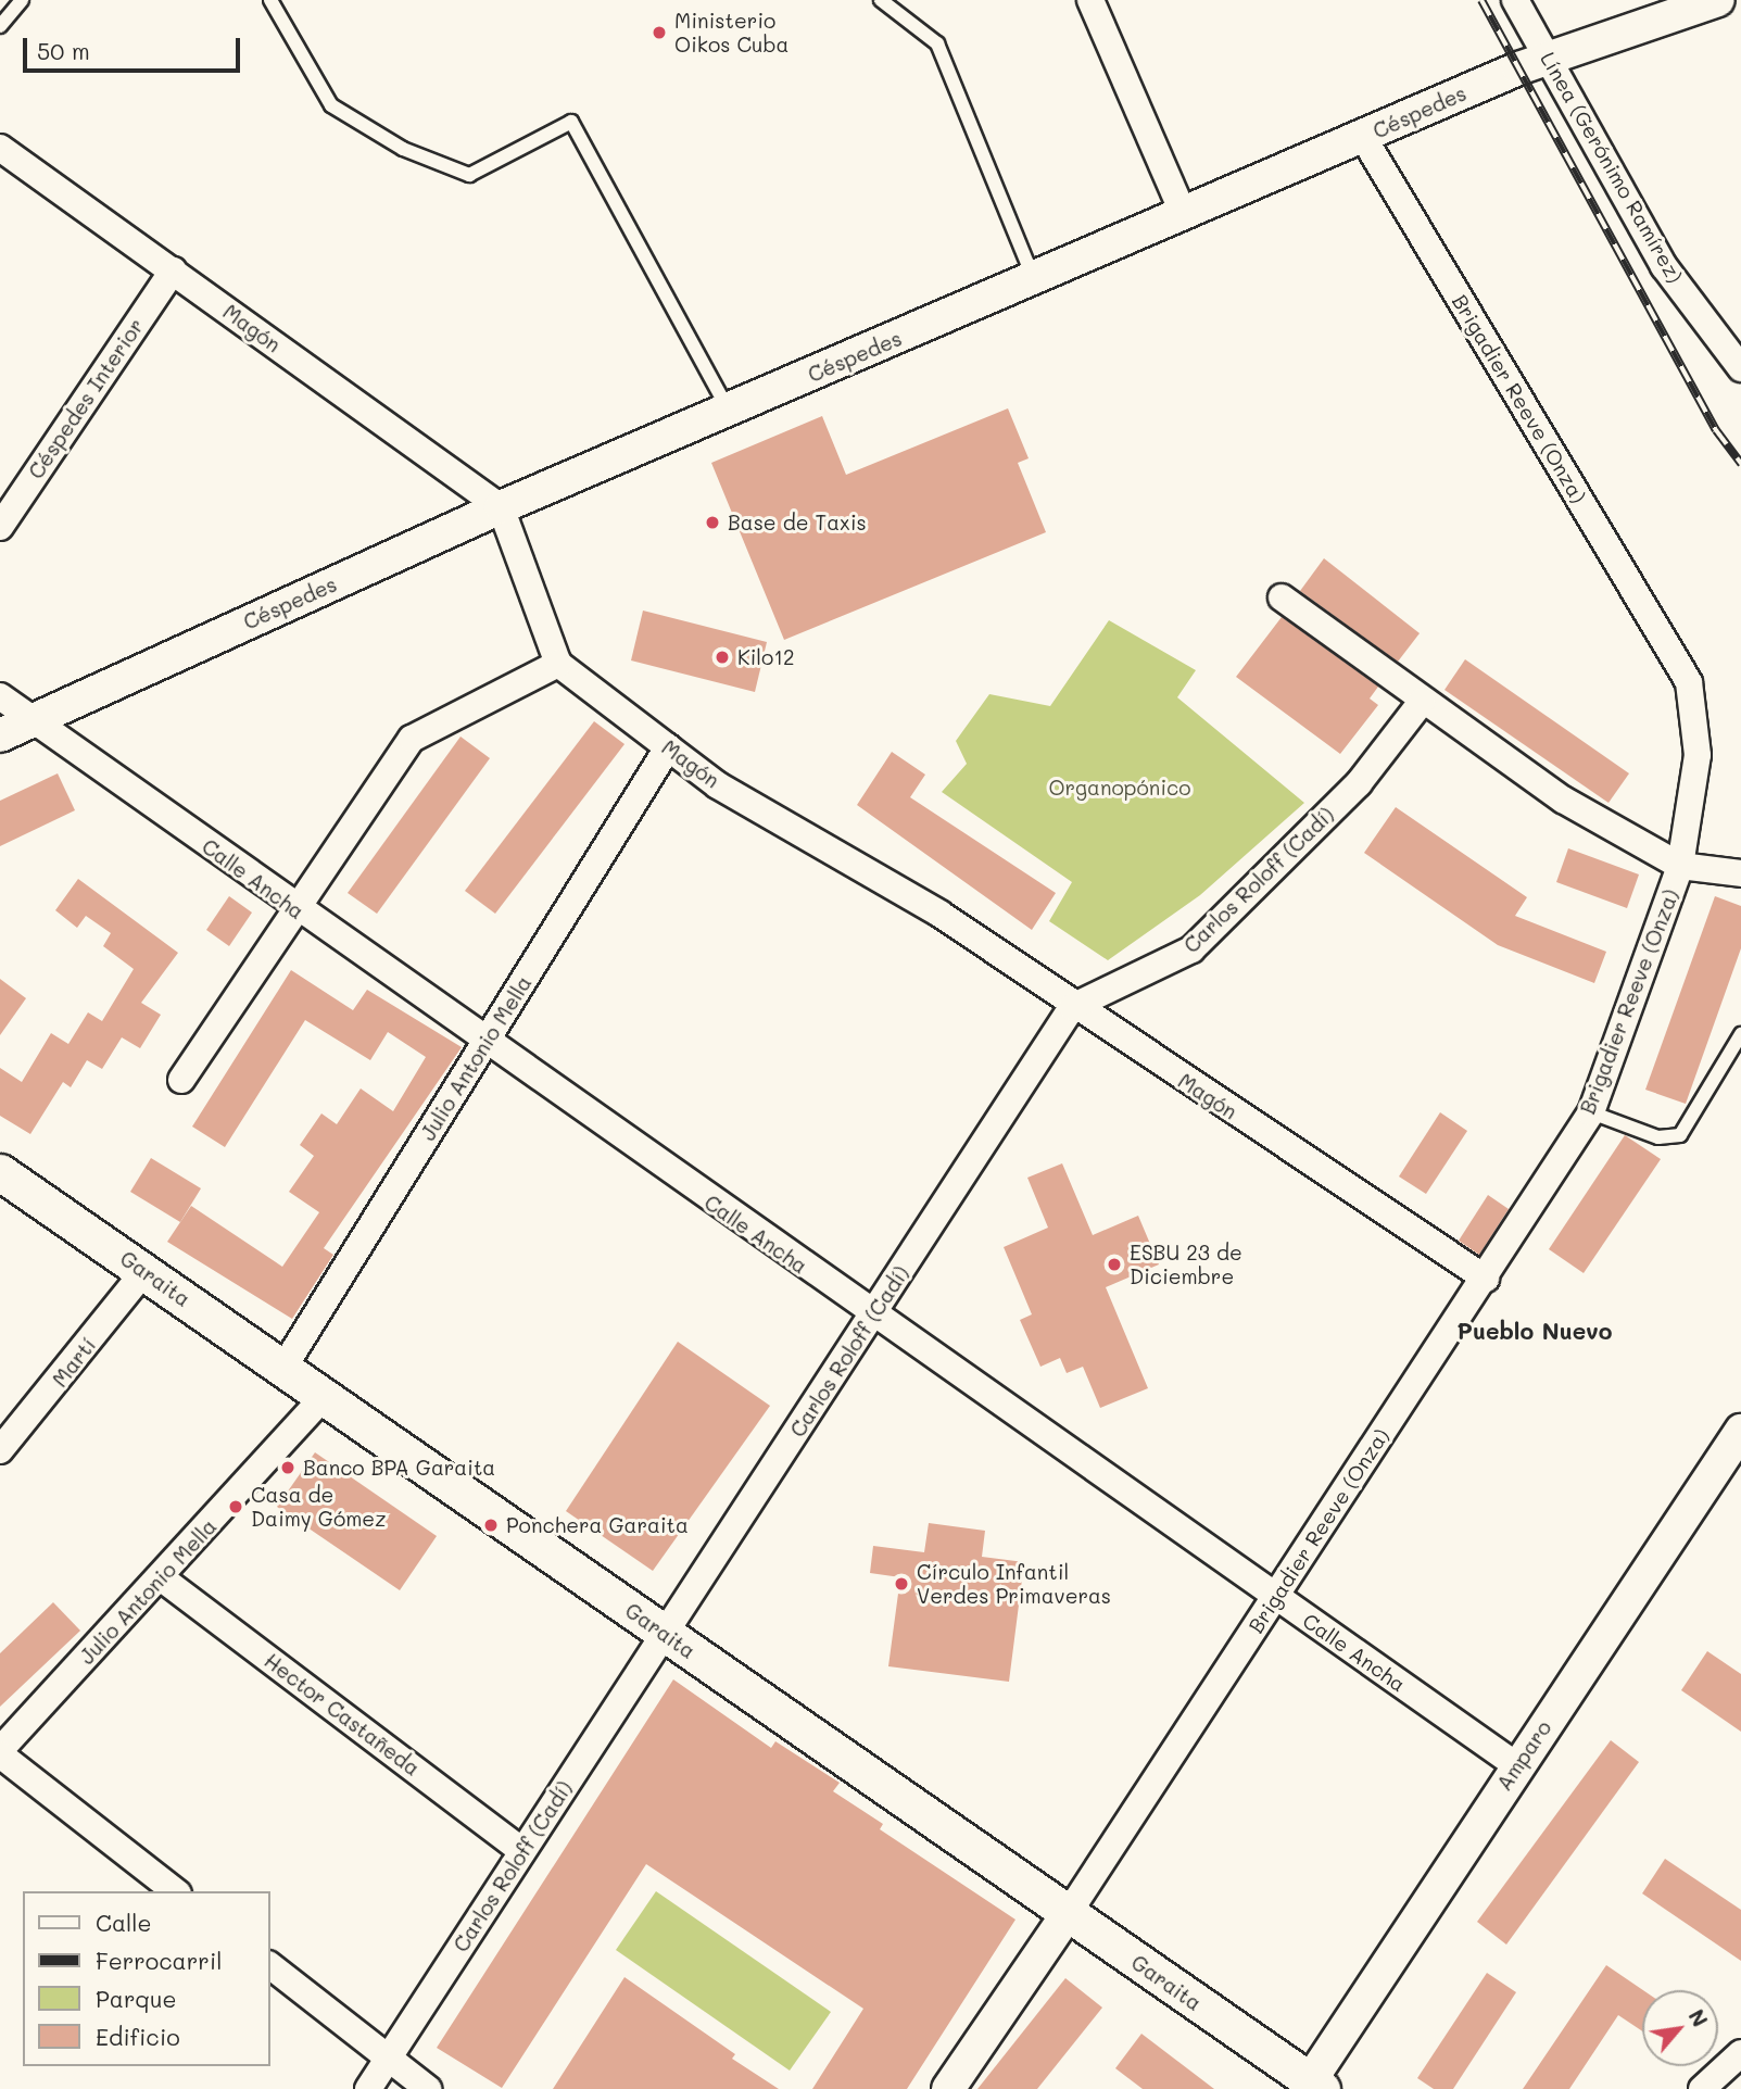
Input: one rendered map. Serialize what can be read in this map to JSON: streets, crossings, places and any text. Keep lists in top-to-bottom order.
{
  "streets": {
    "main road": ["Garaita"],
    "street": [
      "Céspedes",
      "Línea (Gerónimo Ramírez)",
      "Magón",
      "Céspedes Interior",
      "Brigadier Reeve (Onza)",
      "Calle Ancha",
      "Carlos Roloff (Cadí)",
      "Julio Antonio Mella",
      "Martí",
      "Hector Castañeda",
      "Amparo"
    ]
  },
  "crossings": [
    ["Céspedes", "Línea (Gerónimo Ramírez)"],
    ["Céspedes", "Magón"],
    ["Céspedes", "Brigadier Reeve (Onza)"],
    ["Céspedes", "Calle Ancha"],
    ["Magón", "Céspedes Interior"],
    ["Magón", "Brigadier Reeve (Onza)"],
    ["Magón", "Carlos Roloff (Cadí)"],
    ["Magón", "Julio Antonio Mella"],
    ["Brigadier Reeve (Onza)", "Calle Ancha"],
    ["Brigadier Reeve (Onza)", "Garaita"],
    ["Calle Ancha", "Carlos Roloff (Cadí)"],
    ["Calle Ancha", "Julio Antonio Mella"],
    ["Calle Ancha", "Amparo"],
    ["Carlos Roloff (Cadí)", "Garaita"],
    ["Carlos Roloff (Cadí)", "Hector Castañeda"],
    ["Julio Antonio Mella", "Garaita"],
    ["Julio Antonio Mella", "Hector Castañeda"],
    ["Garaita", "Martí"],
    ["Garaita", "Amparo"]
  ],
  "districts": ["Pueblo Nuevo"],
  "parks": ["Organopónico"],
  "places": [
    "Ministerio Oikos Cuba",
    "Base de Taxis",
    "Kilo12",
    "ESBU 23 de Diciembre",
    "Banco BPA Garaita",
    "Casa de Daimy Gómez",
    "Ponchera Garaita",
    "Círculo Infantil Verdes Primaveras"
  ],
  "legend": [
    "Calle",
    "Ferrocarril",
    "Parque",
    "Edificio"
  ],
  "scale_bar": "50 m",
  "north": "top right"
}
